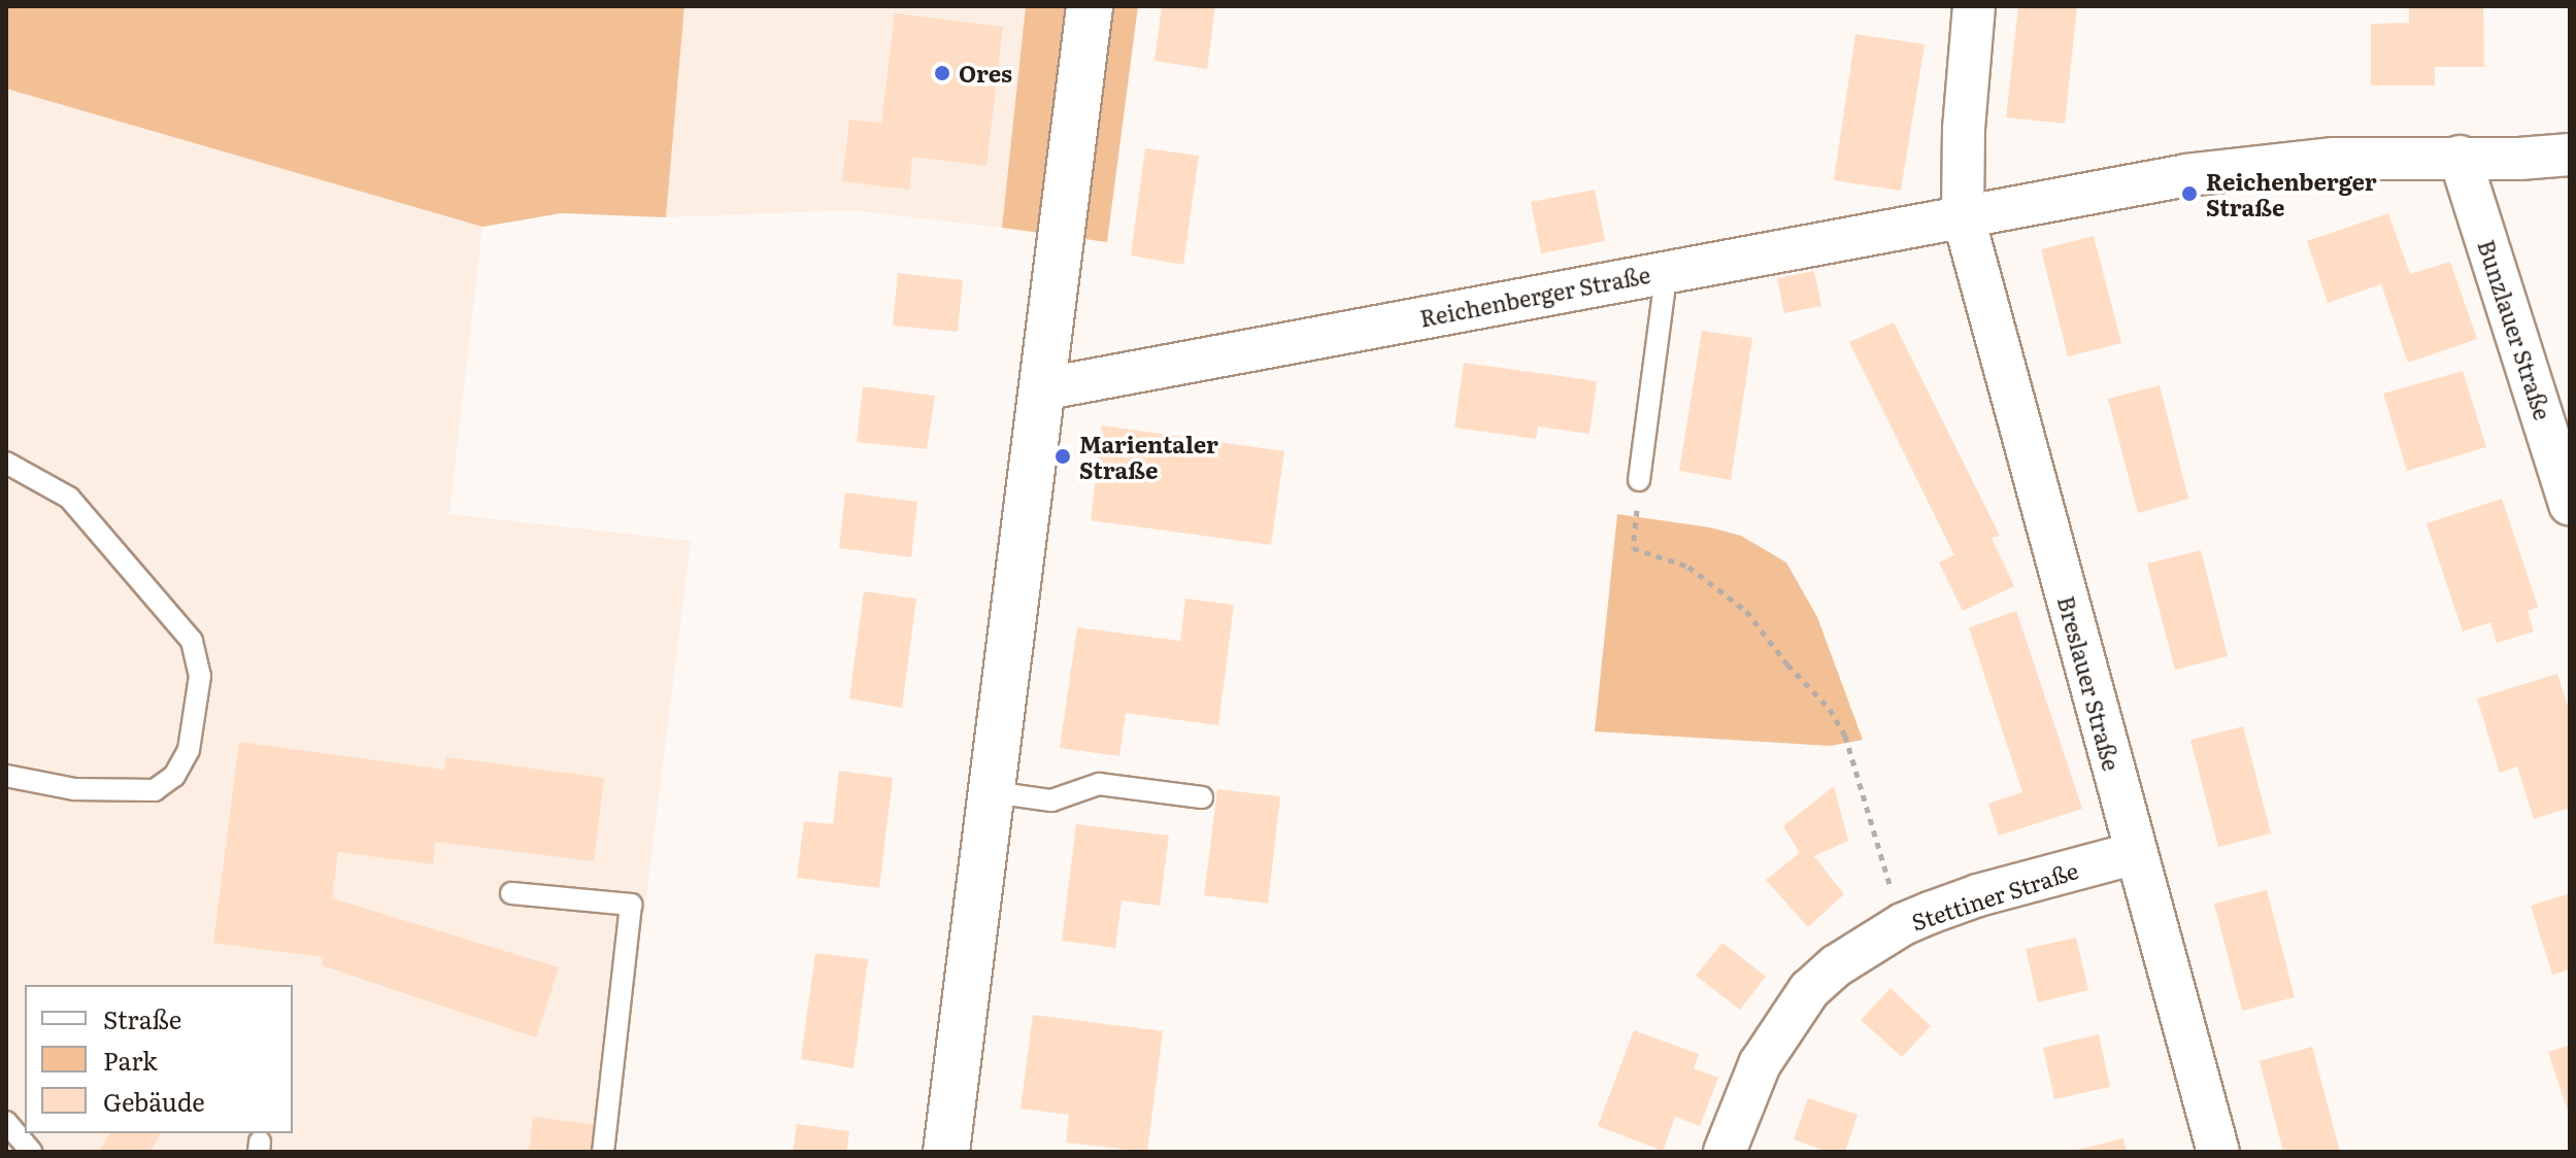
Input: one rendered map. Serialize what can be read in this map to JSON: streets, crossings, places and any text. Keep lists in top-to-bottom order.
{
  "streets": {
    "street": [
      "Reichenberger Straße",
      "Bunzlauer Straße",
      "Breslauer Straße",
      "Stettiner Straße"
    ]
  },
  "crossings": [
    ["Reichenberger Straße", "Bunzlauer Straße"],
    ["Reichenberger Straße", "Breslauer Straße"],
    ["Breslauer Straße", "Stettiner Straße"]
  ],
  "places": ["Ores", "Reichenberger Straße", "Marientaler Straße"],
  "legend": ["Straße", "Park", "Gebäude"]
}
